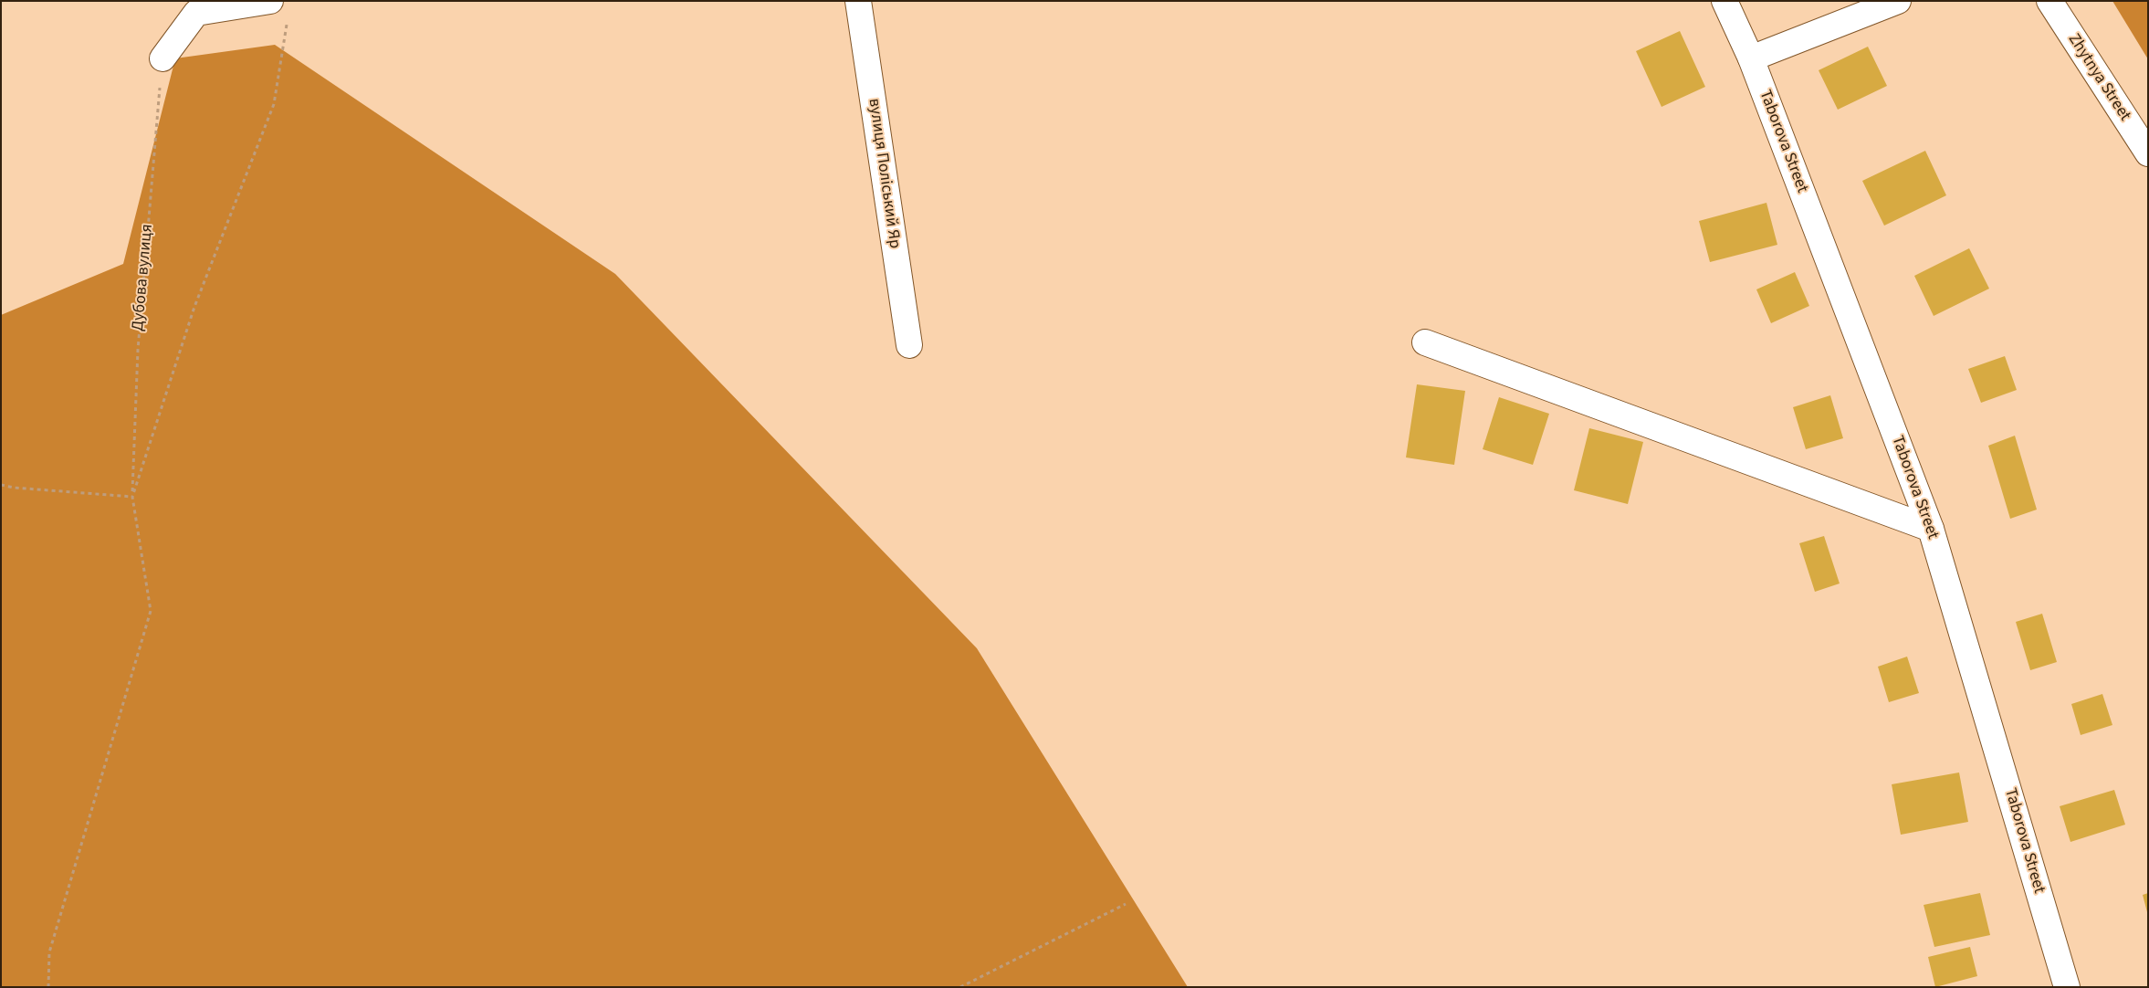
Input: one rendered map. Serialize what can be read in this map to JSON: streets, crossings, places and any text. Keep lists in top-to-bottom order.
{
  "streets": {
    "street": ["Zhytnya Street", "Taborova Street", "вулиця Поліський Яр"],
    "path": ["Дубова вулиця"]
  }
}
